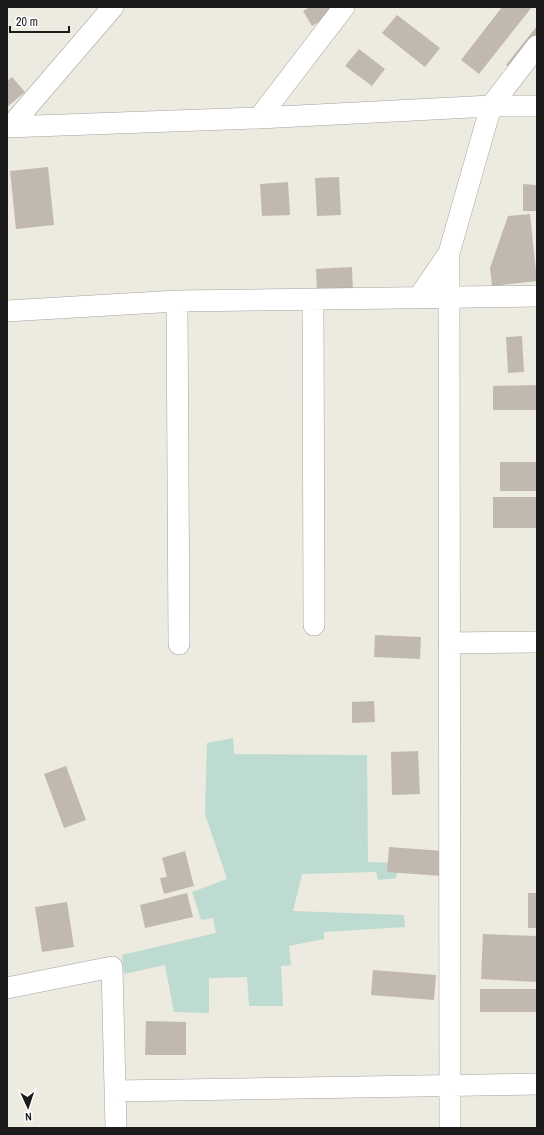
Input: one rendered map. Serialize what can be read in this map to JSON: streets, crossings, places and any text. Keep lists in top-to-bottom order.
{
  "scale_bar": "20 m",
  "north": "bottom"
}
